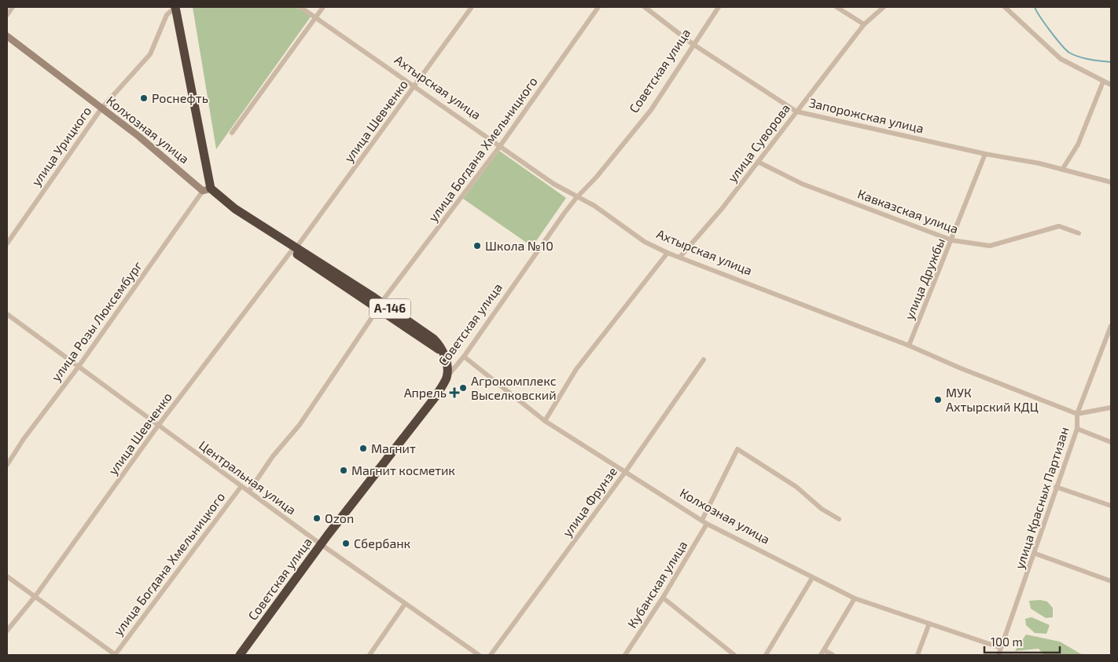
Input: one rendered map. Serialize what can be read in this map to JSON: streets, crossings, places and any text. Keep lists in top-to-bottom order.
{
  "streets": {
    "highway": ["Советская улица", "Колхозная улица", "А-146"],
    "street": [
      "Ахтырская улица",
      "Запорожская улица",
      "улица Шевченко",
      "улица Суворова",
      "улица Урицкого",
      "улица Богдана Хмельницкого",
      "Кавказская улица",
      "улица Дружбы",
      "улица Розы Люксембург",
      "Центральная улица",
      "улица Красных Партизан",
      "улица Фрунзе",
      "Кубанская улица"
    ]
  },
  "crossings": [
    ["Советская улица", "Ахтырская улица"],
    ["Советская улица", "Запорожская улица"],
    ["Советская улица", "Колхозная улица"],
    ["Советская улица", "Центральная улица"],
    ["Ахтырская улица", "улица Шевченко"],
    ["Ахтырская улица", "улица Суворова"],
    ["Ахтырская улица", "улица Богдана Хмельницкого"],
    ["Ахтырская улица", "улица Дружбы"],
    ["Ахтырская улица", "улица Красных Партизан"],
    ["Запорожская улица", "улица Суворова"],
    ["Запорожская улица", "улица Дружбы"],
    ["улица Шевченко", "Колхозная улица"],
    ["улица Шевченко", "Центральная улица"],
    ["Колхозная улица", "улица Урицкого"],
    ["Колхозная улица", "улица Богдана Хмельницкого"],
    ["Колхозная улица", "улица Розы Люксембург"],
    ["Колхозная улица", "улица Красных Партизан"],
    ["Колхозная улица", "улица Фрунзе"],
    ["Колхозная улица", "Кубанская улица"],
    ["улица Суворова", "Кавказская улица"],
    ["улица Богдана Хмельницкого", "Центральная улица"],
    ["Кавказская улица", "улица Дружбы"],
    ["улица Розы Люксембург", "Центральная улица"]
  ],
  "places": {
    "other": [
      "Роснефть",
      "Школа №10",
      "Агрокомплекс Выселковский",
      "МУК Ахтырский КДЦ",
      "Магнит",
      "Магнит косметик",
      "Ozon",
      "Сбербанк"
    ],
    "health": ["Апрель"]
  },
  "scale_bar": "100 m"
}
